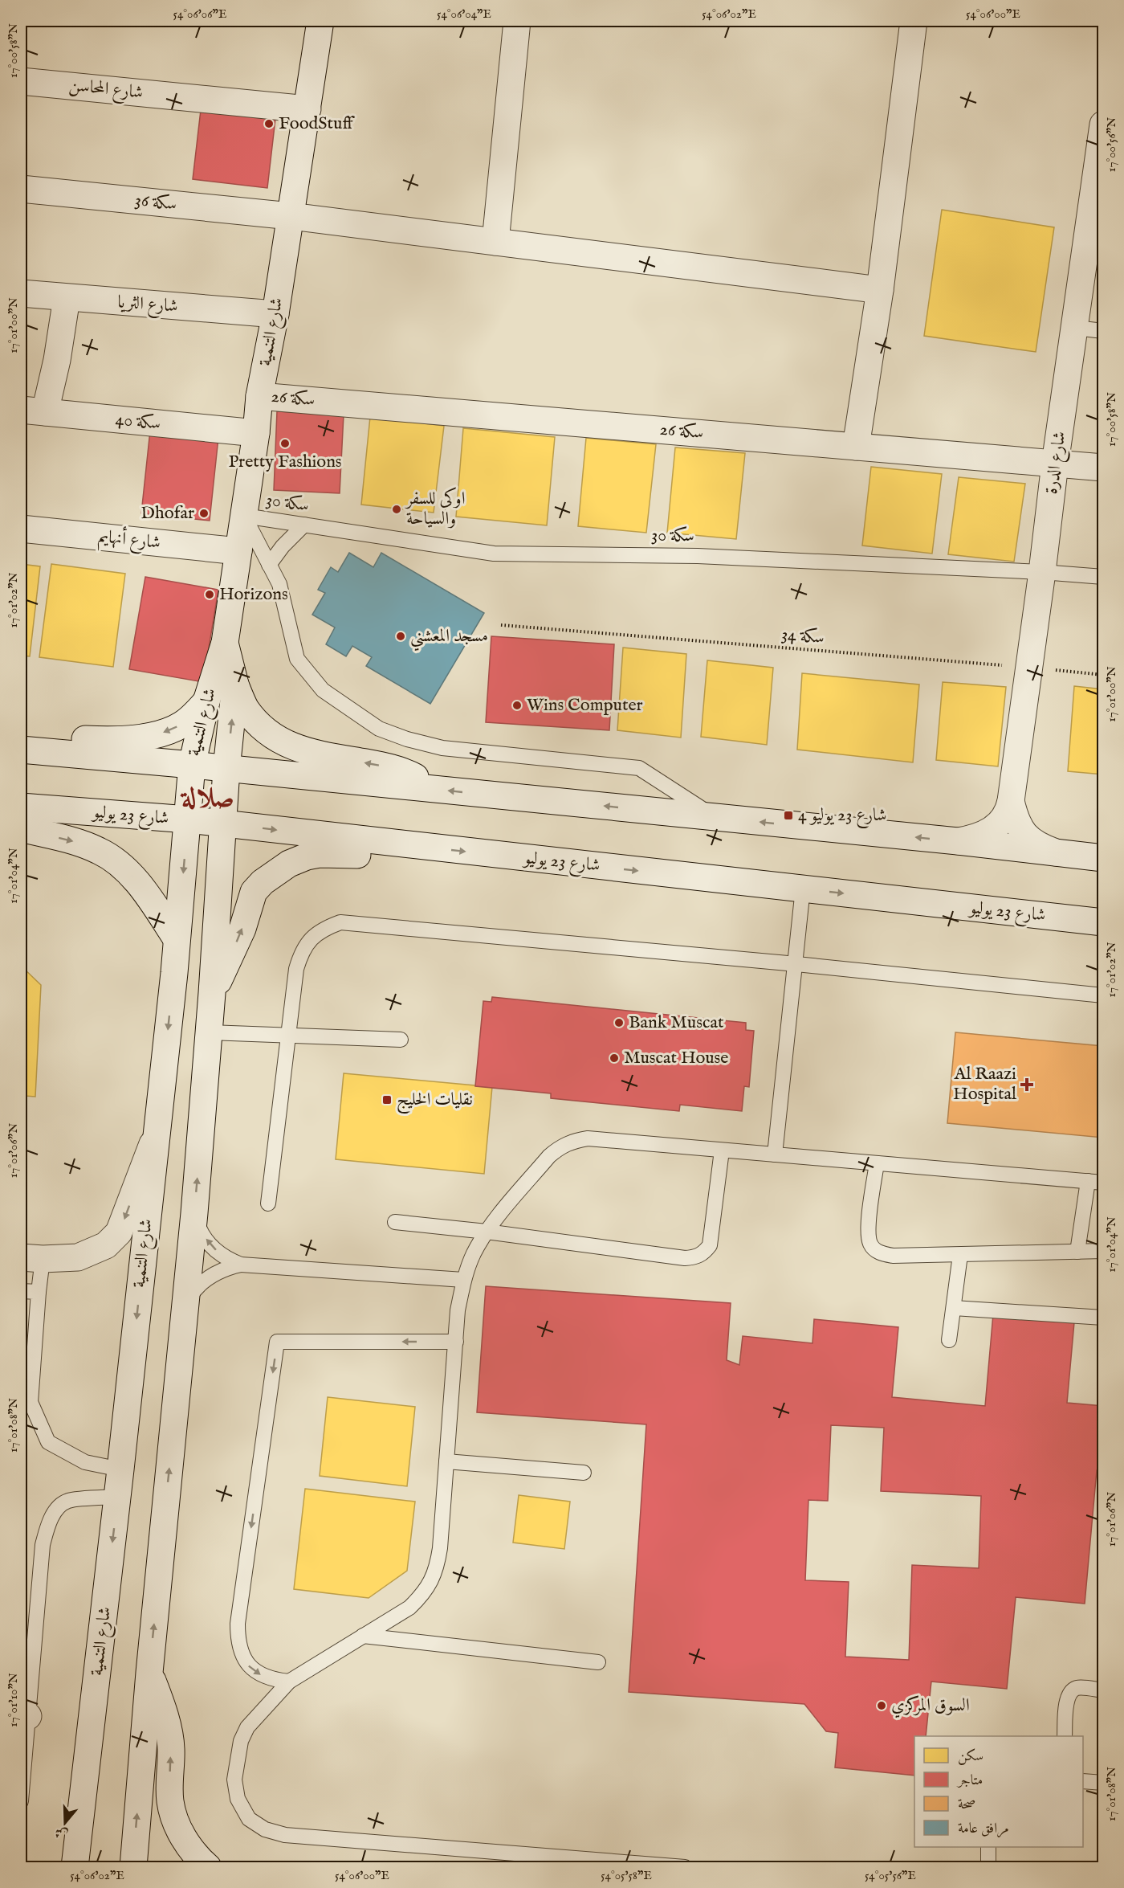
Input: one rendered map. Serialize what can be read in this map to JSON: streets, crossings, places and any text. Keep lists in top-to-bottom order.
{
  "streets": {
    "street": [
      "شارع المحاسن",
      "سكة 36",
      "شارع الثريا",
      "شارع التنمية",
      "سكة 26",
      "سكة 40",
      "شارع الدرة",
      "شارع أنهايم",
      "شارع 23 يوليو"
    ],
    "lane": ["سكة 30"],
    "path": ["سكة 34"]
  },
  "crossings": [
    ["شارع المحاسن", "شارع التنمية"],
    ["سكة 36", "شارع التنمية"],
    ["شارع الثريا", "شارع التنمية"],
    ["شارع التنمية", "سكة 26"],
    ["شارع التنمية", "سكة 40"],
    ["شارع التنمية", "سكة 30"],
    ["شارع التنمية", "شارع أنهايم"],
    ["شارع التنمية", "شارع 23 يوليو"],
    ["سكة 26", "شارع الدرة"],
    ["شارع الدرة", "سكة 30"],
    ["شارع الدرة", "سكة 34"]
  ],
  "districts": ["صلالة"],
  "places": {
    "other": [
      "FoodStuff",
      "Pretty Fashions",
      "اوكي للسفر والسياحة",
      "Dhofar",
      "Horizons",
      "مسجد المعشني",
      "Wins Computer",
      "Bank Muscat",
      "Muscat House",
      "السوق المركزي"
    ],
    "transit": ["شارع 23 يوليو 4", "نقليات الخليج"],
    "health": ["Al Raazi Hospital"]
  },
  "legend": [
    "سكن",
    "متاجر",
    "صحة",
    "مرافق عامة"
  ],
  "north": "bottom",
  "coordinates": [
    "54°06'06\"E",
    "54°06'04\"E",
    "54°06'02\"E",
    "54°06'00\"E",
    "17°00'58\"N",
    "17°00'56\"N",
    "17°01'00\"N",
    "17°01'02\"N",
    "17°01'04\"N",
    "17°01'06\"N",
    "17°01'08\"N",
    "17°01'10\"N",
    "54°05'58\"E",
    "54°05'56\"E"
  ]
}
